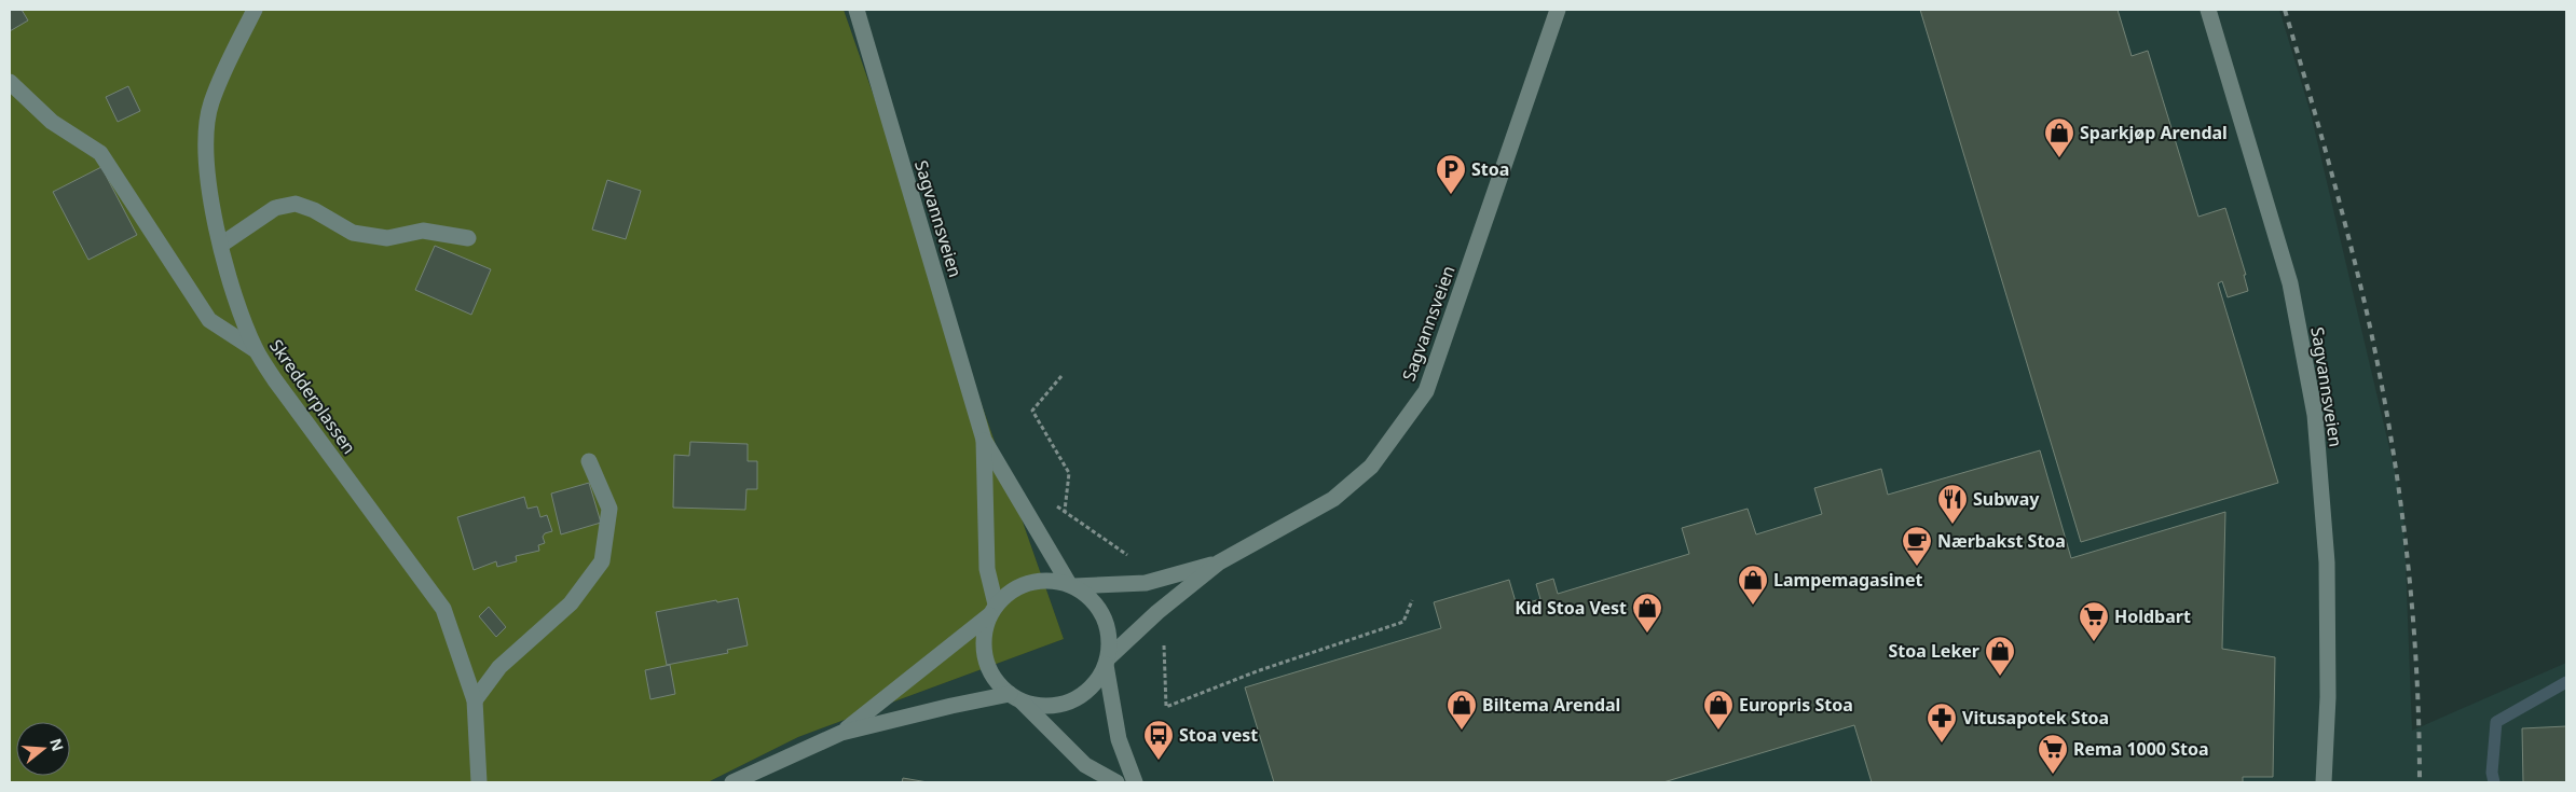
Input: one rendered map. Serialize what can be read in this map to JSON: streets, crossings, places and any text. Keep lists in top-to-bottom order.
{
  "streets": {
    "street": ["Sagvannsveien", "Skredderplassen"]
  },
  "places": {
    "shop": [
      "Sparkjøp Arendal",
      "Lampemagasinet",
      "Kid Stoa Vest",
      "Stoa Leker",
      "Biltema Arendal",
      "Europris Stoa"
    ],
    "parking": ["Stoa"],
    "restaurant": ["Subway"],
    "cafe": ["Nærbakst Stoa"],
    "supermarket": ["Holdbart", "Rema 1000 Stoa"],
    "pharmacy": ["Vitusapotek Stoa"],
    "bus stop": ["Stoa vest"]
  },
  "north": "right"
}
